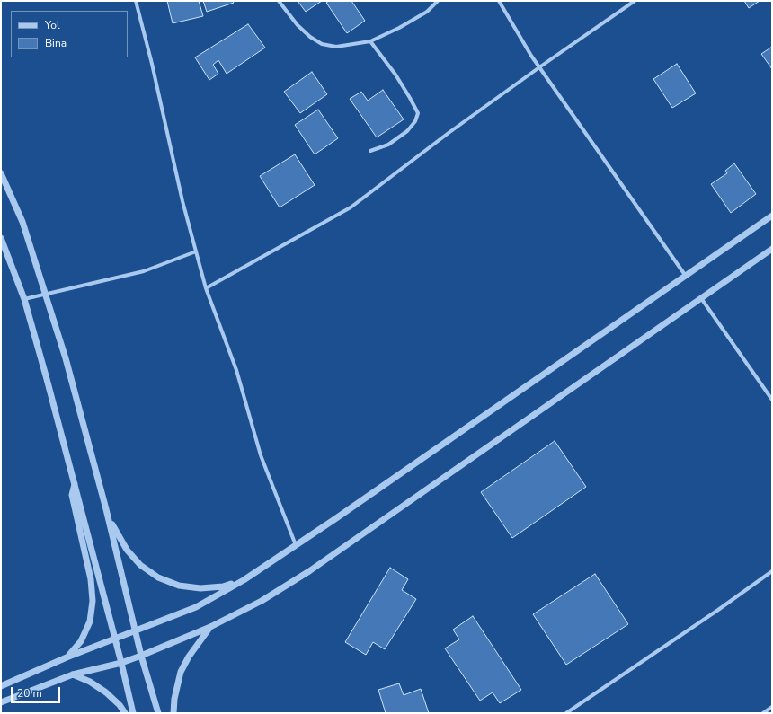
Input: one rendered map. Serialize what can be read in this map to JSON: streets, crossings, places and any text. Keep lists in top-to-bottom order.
{
  "legend": ["Yol", "Bina"],
  "scale_bar": "20 m"
}
